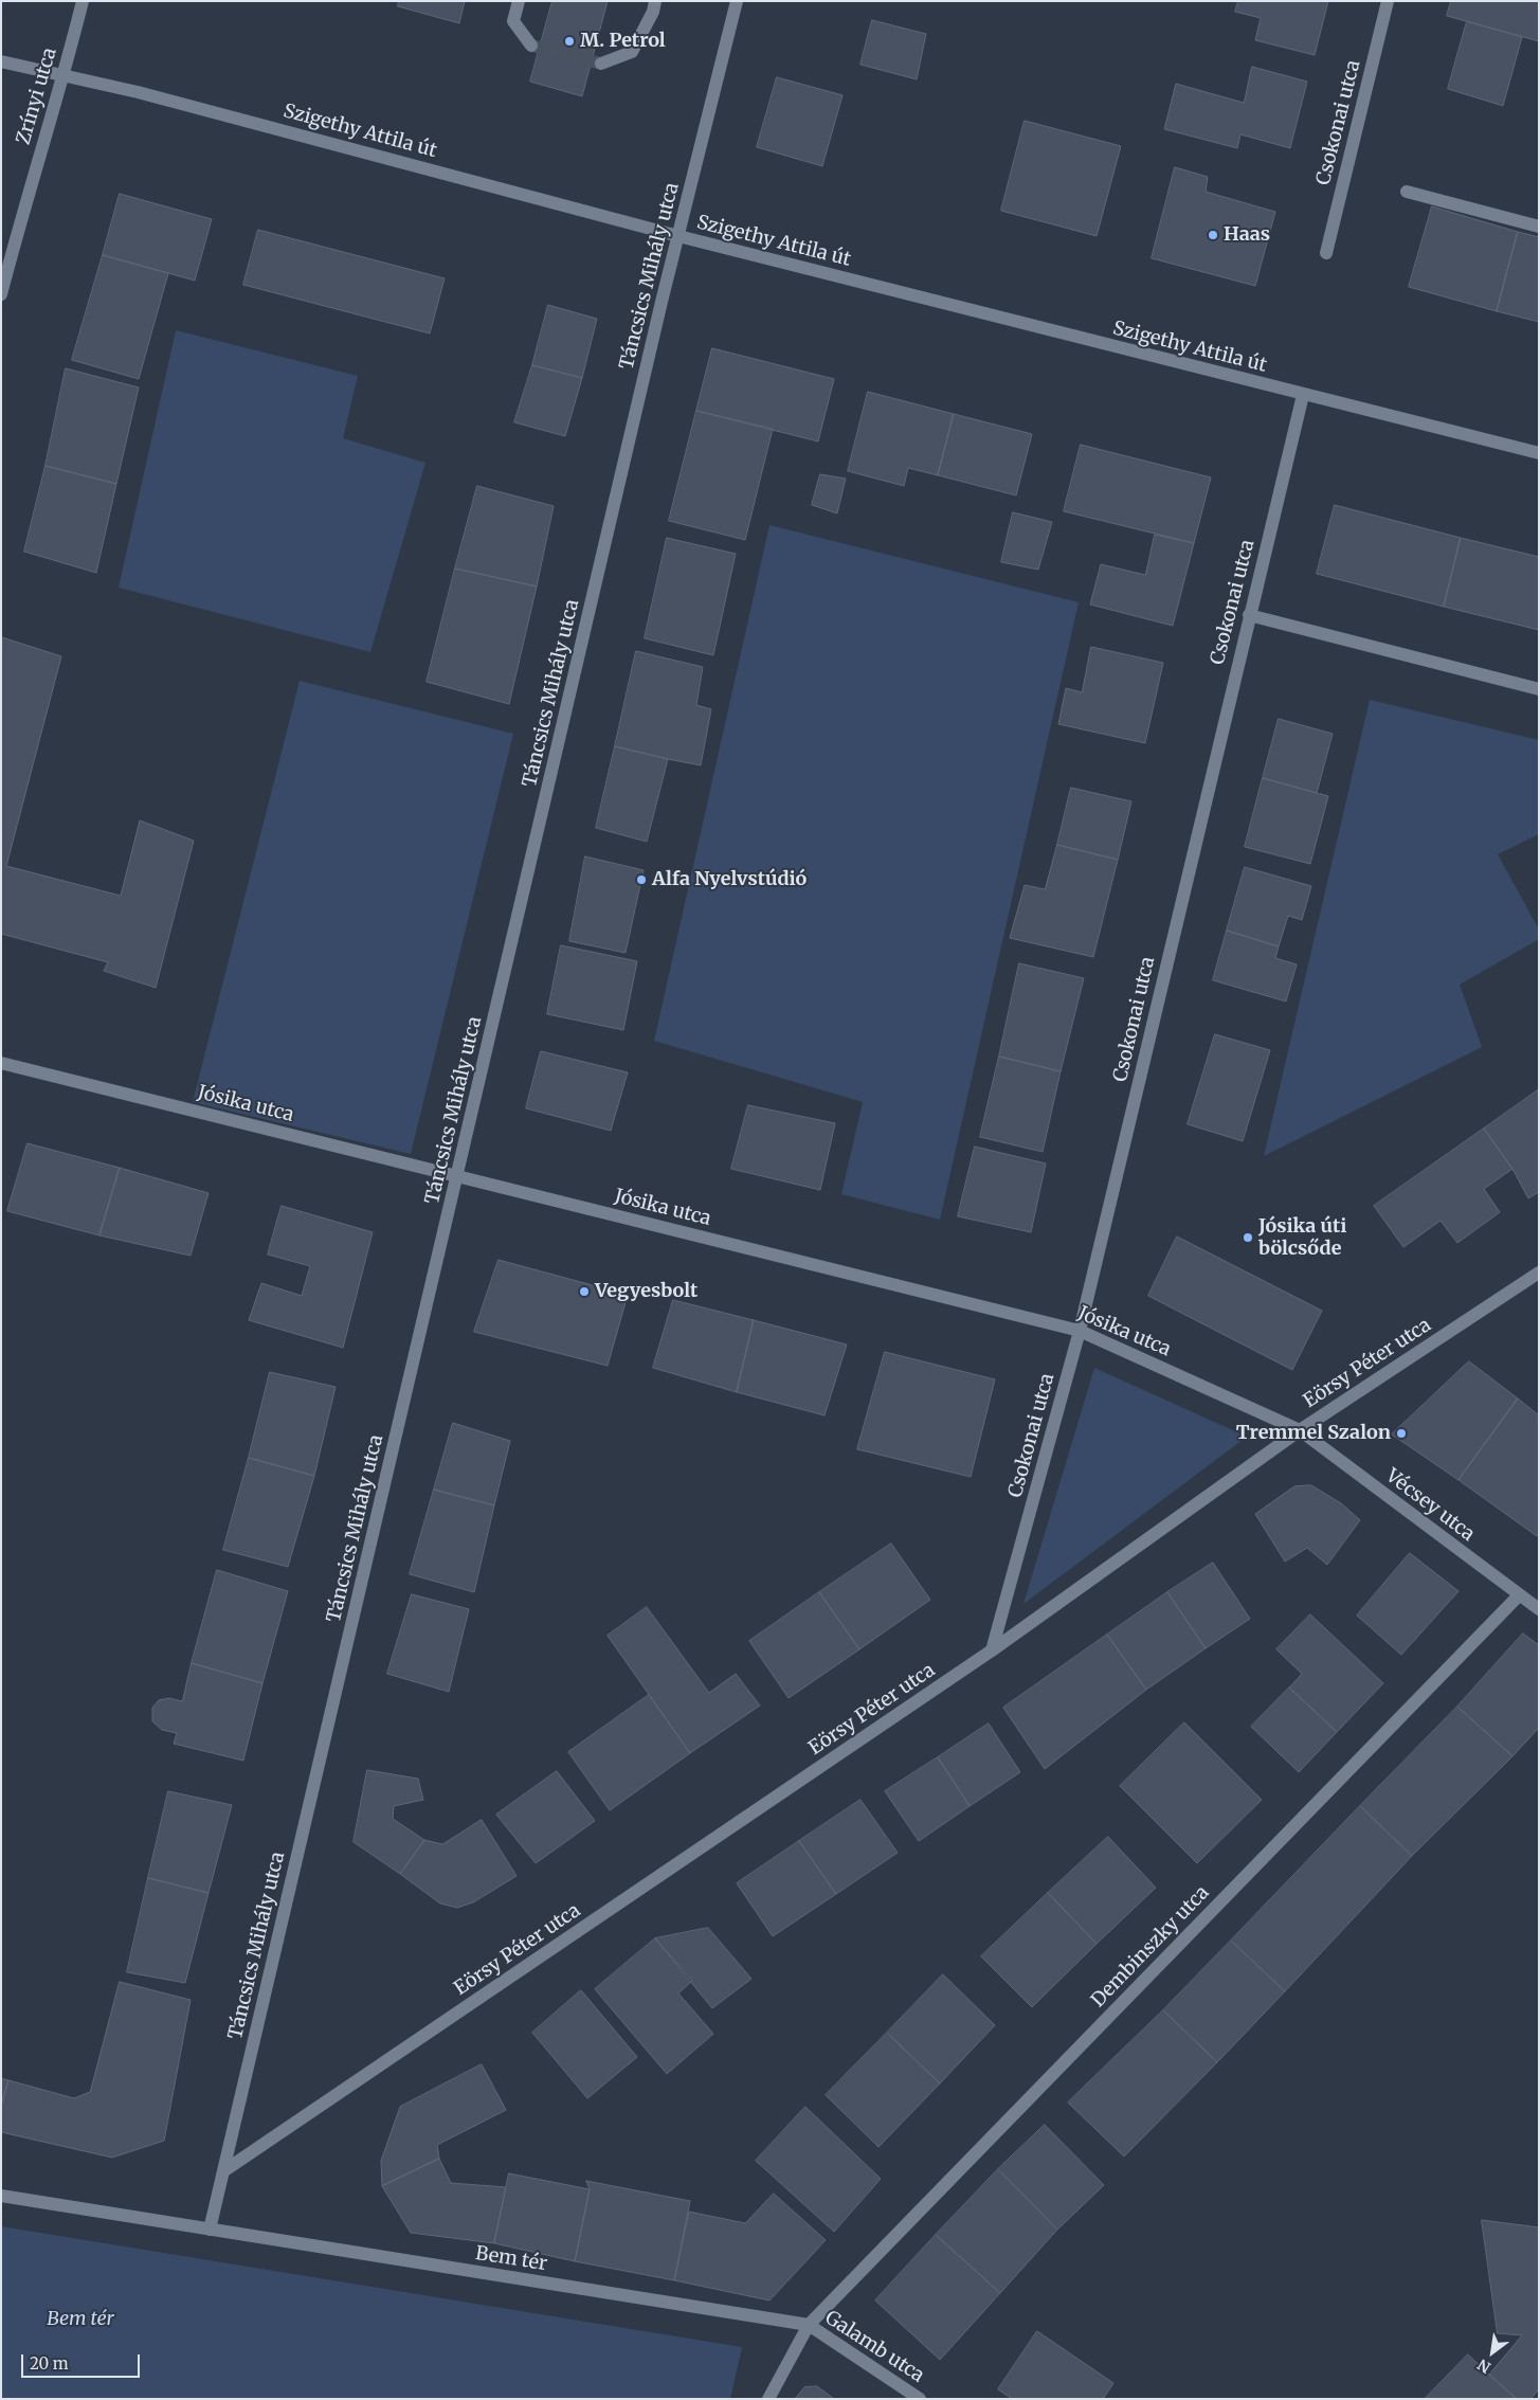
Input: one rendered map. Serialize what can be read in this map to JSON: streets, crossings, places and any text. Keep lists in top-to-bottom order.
{
  "streets": {
    "street": [
      "Zrínyi utca",
      "Csokonai utca",
      "Szigethy Attila út",
      "Táncsics Mihály utca",
      "Jósika utca",
      "Eörsy Péter utca",
      "Vécsey utca",
      "Dembinszky utca",
      "Bem tér",
      "Galamb utca"
    ]
  },
  "crossings": [
    ["Zrínyi utca", "Szigethy Attila út"],
    ["Csokonai utca", "Szigethy Attila út"],
    ["Csokonai utca", "Jósika utca"],
    ["Csokonai utca", "Eörsy Péter utca"],
    ["Szigethy Attila út", "Táncsics Mihály utca"],
    ["Táncsics Mihály utca", "Jósika utca"],
    ["Táncsics Mihály utca", "Eörsy Péter utca"],
    ["Táncsics Mihály utca", "Bem tér"],
    ["Jósika utca", "Eörsy Péter utca"],
    ["Jósika utca", "Vécsey utca"],
    ["Eörsy Péter utca", "Vécsey utca"],
    ["Vécsey utca", "Dembinszky utca"],
    ["Dembinszky utca", "Bem tér"],
    ["Dembinszky utca", "Galamb utca"],
    ["Bem tér", "Galamb utca"]
  ],
  "parks": ["Bem tér"],
  "places": [
    "M. Petrol",
    "Haas",
    "Alfa Nyelvstúdió",
    "Jósika úti bölcsőde",
    "Vegyesbolt",
    "Tremmel Szalon"
  ],
  "scale_bar": "20 m",
  "north": "bottom left"
}
